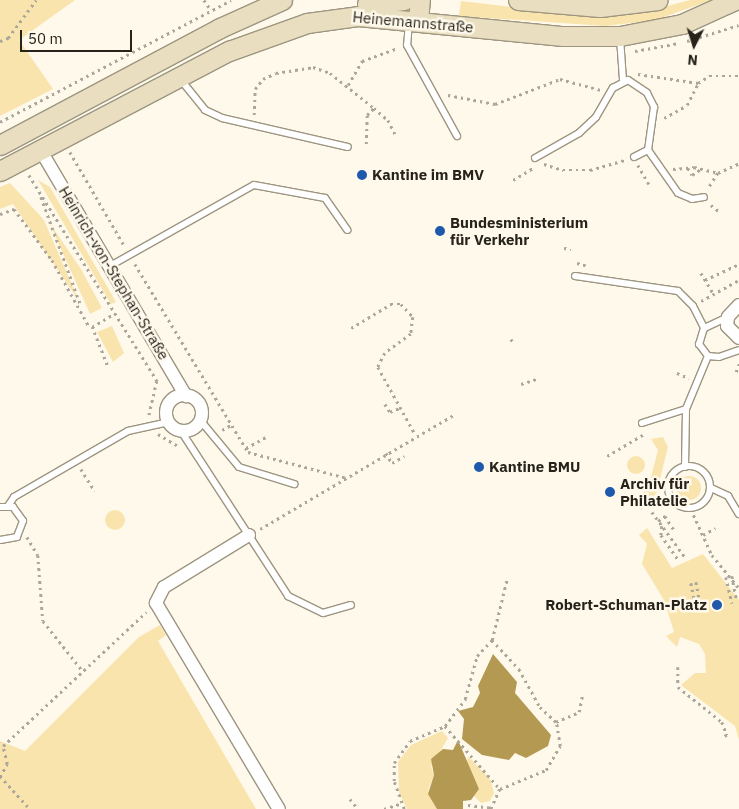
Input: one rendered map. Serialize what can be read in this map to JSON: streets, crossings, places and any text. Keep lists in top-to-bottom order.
{
  "streets": {
    "main road": ["Heinemannstraße"],
    "street": ["Heinrich-von-Stephan-Straße"]
  },
  "crossings": [
    ["Heinemannstraße", "Heinrich-von-Stephan-Straße"]
  ],
  "places": [
    "Kantine im BMV",
    "Bundesministerium für Verkehr",
    "Kantine BMU",
    "Archiv für Philatelie",
    "Robert-Schuman-Platz"
  ],
  "scale_bar": "50 m",
  "north": "bottom"
}
